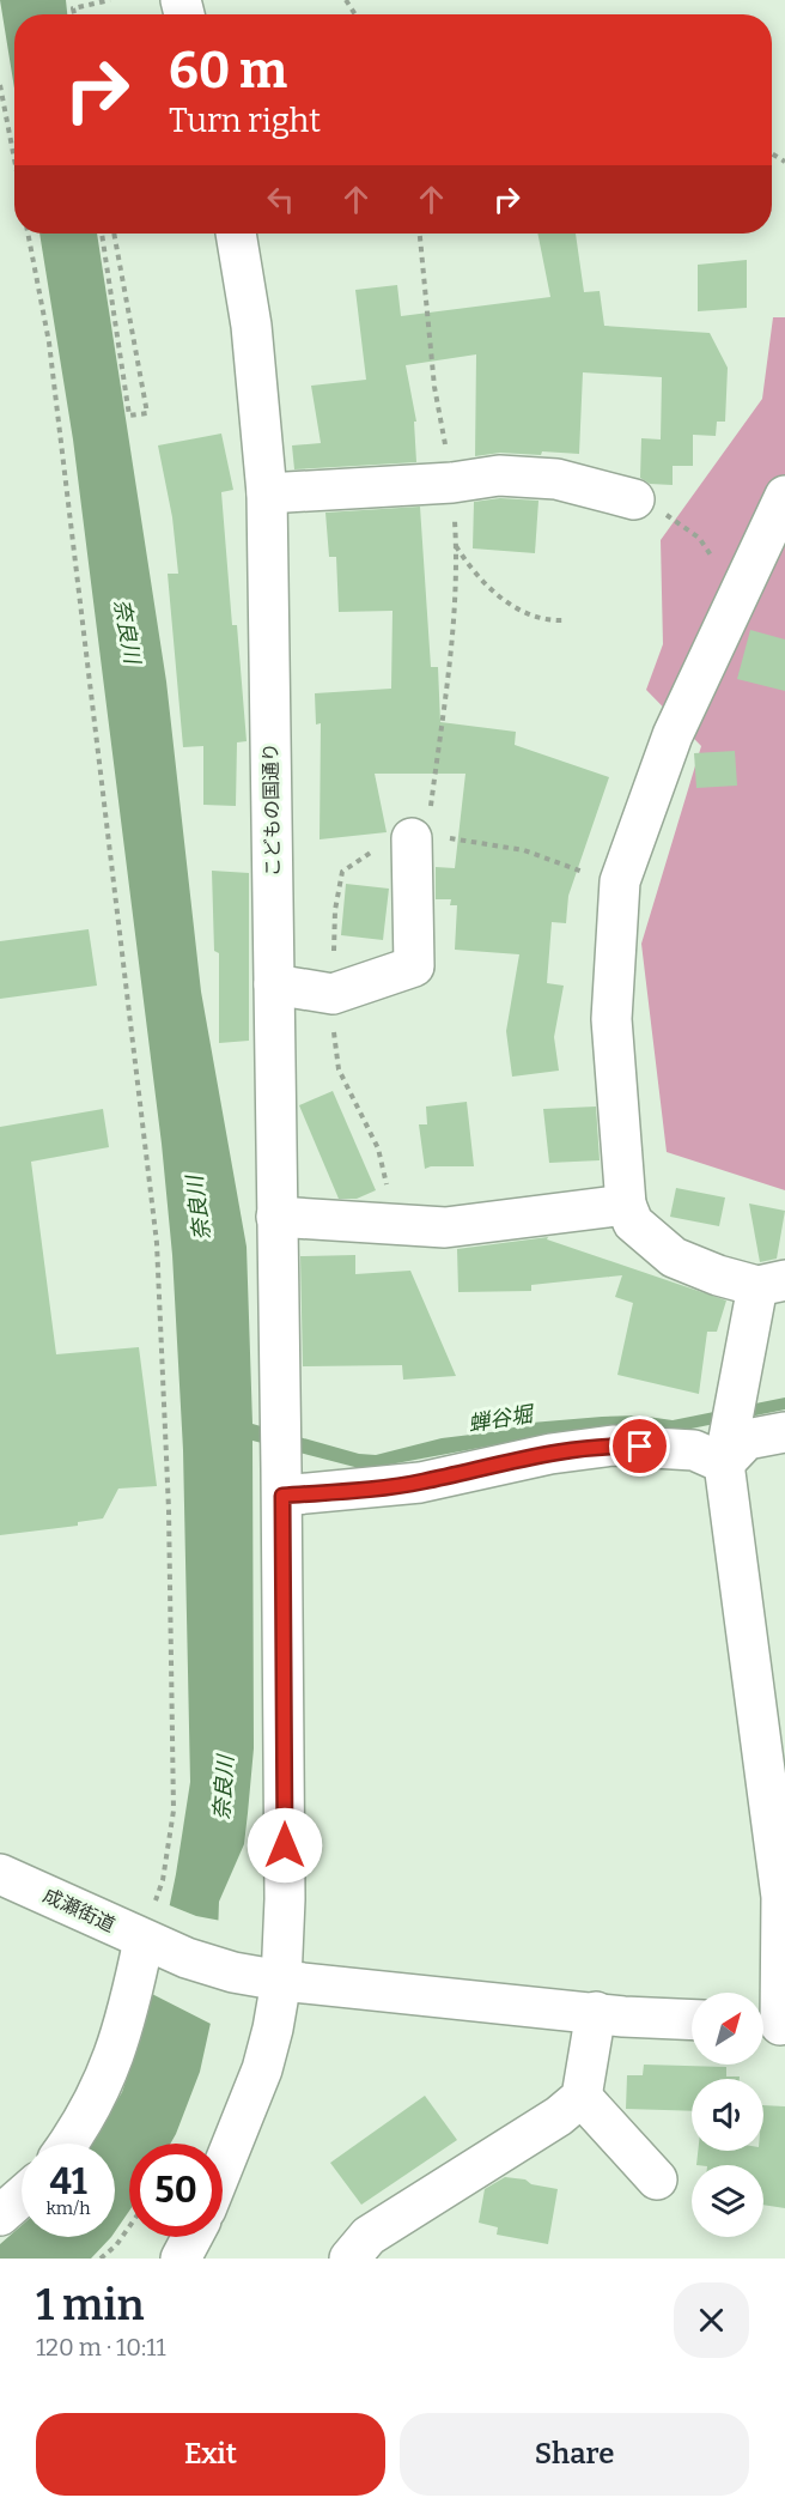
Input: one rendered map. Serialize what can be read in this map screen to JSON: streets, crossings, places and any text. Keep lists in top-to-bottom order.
{
  "streets": {
    "street": ["こどもの国通り", "成瀬街道"]
  },
  "water": ["奈良川", "蝉谷堀"],
  "north": "top right",
  "page": {
    "turn": ["60 m", "Turn right"],
    "speed": "41 km/h",
    "limit": "50",
    "heading": ["1 min", "120 m · 10:11"],
    "buttons": ["Exit", "Share"]
  }
}
